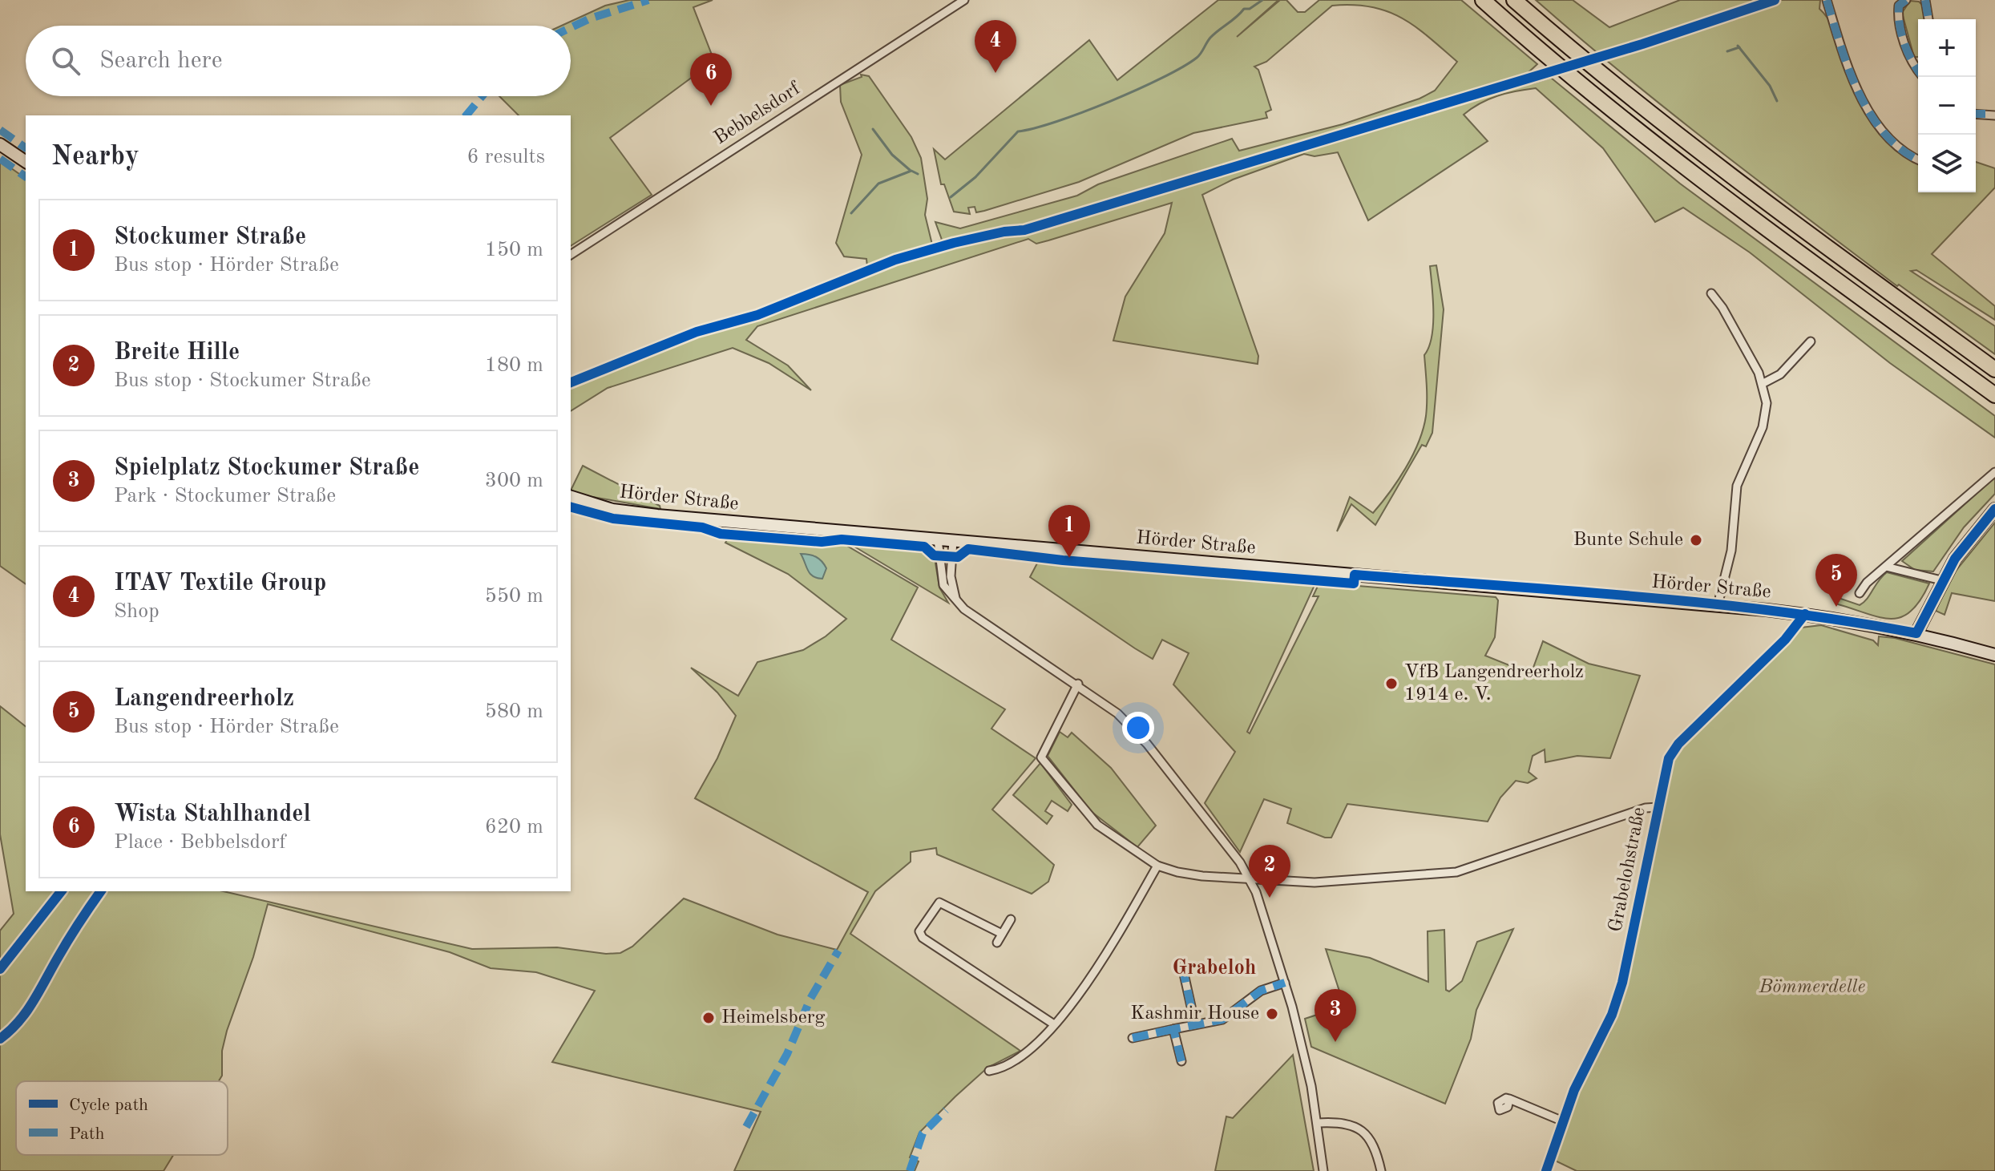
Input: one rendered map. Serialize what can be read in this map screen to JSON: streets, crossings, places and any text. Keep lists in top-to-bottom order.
{
  "streets": {
    "main road": ["Hörder Straße"],
    "street": ["Bebbelsdorf", "Grabelohstraße"]
  },
  "crossings": [
    ["Hörder Straße", "Grabelohstraße"]
  ],
  "districts": ["Grabeloh"],
  "parks": ["Bömmerdelle"],
  "places": [
    "Bunte Schule",
    "VfB Langendreerholz 1914 e. V.",
    "Kashmir House",
    "Heimelsberg"
  ],
  "legend": ["Cycle path", "Path"],
  "page": {
    "map_buttons": ["+", "−"],
    "pins": [
      "4",
      "6",
      "1",
      "5",
      "2",
      "3"
    ],
    "search": "Search here",
    "heading": ["Nearby", "6 results"],
    "list": [
      {
        "mark": "1",
        "name": "Stockumer Straße",
        "note": "Bus stop · Hörder Straße",
        "value": "150 m"
      },
      {
        "mark": "2",
        "name": "Breite Hille",
        "note": "Bus stop · Stockumer Straße",
        "value": "180 m"
      },
      {
        "mark": "3",
        "name": "Spielplatz Stockumer Straße",
        "note": "Park · Stockumer Straße",
        "value": "300 m"
      },
      {
        "mark": "4",
        "name": "ITAV Textile Group",
        "note": "Shop",
        "value": "550 m"
      },
      {
        "mark": "5",
        "name": "Langendreerholz",
        "note": "Bus stop · Hörder Straße",
        "value": "580 m"
      },
      {
        "mark": "6",
        "name": "Wista Stahlhandel",
        "note": "Place · Bebbelsdorf",
        "value": "620 m"
      }
    ]
  }
}
